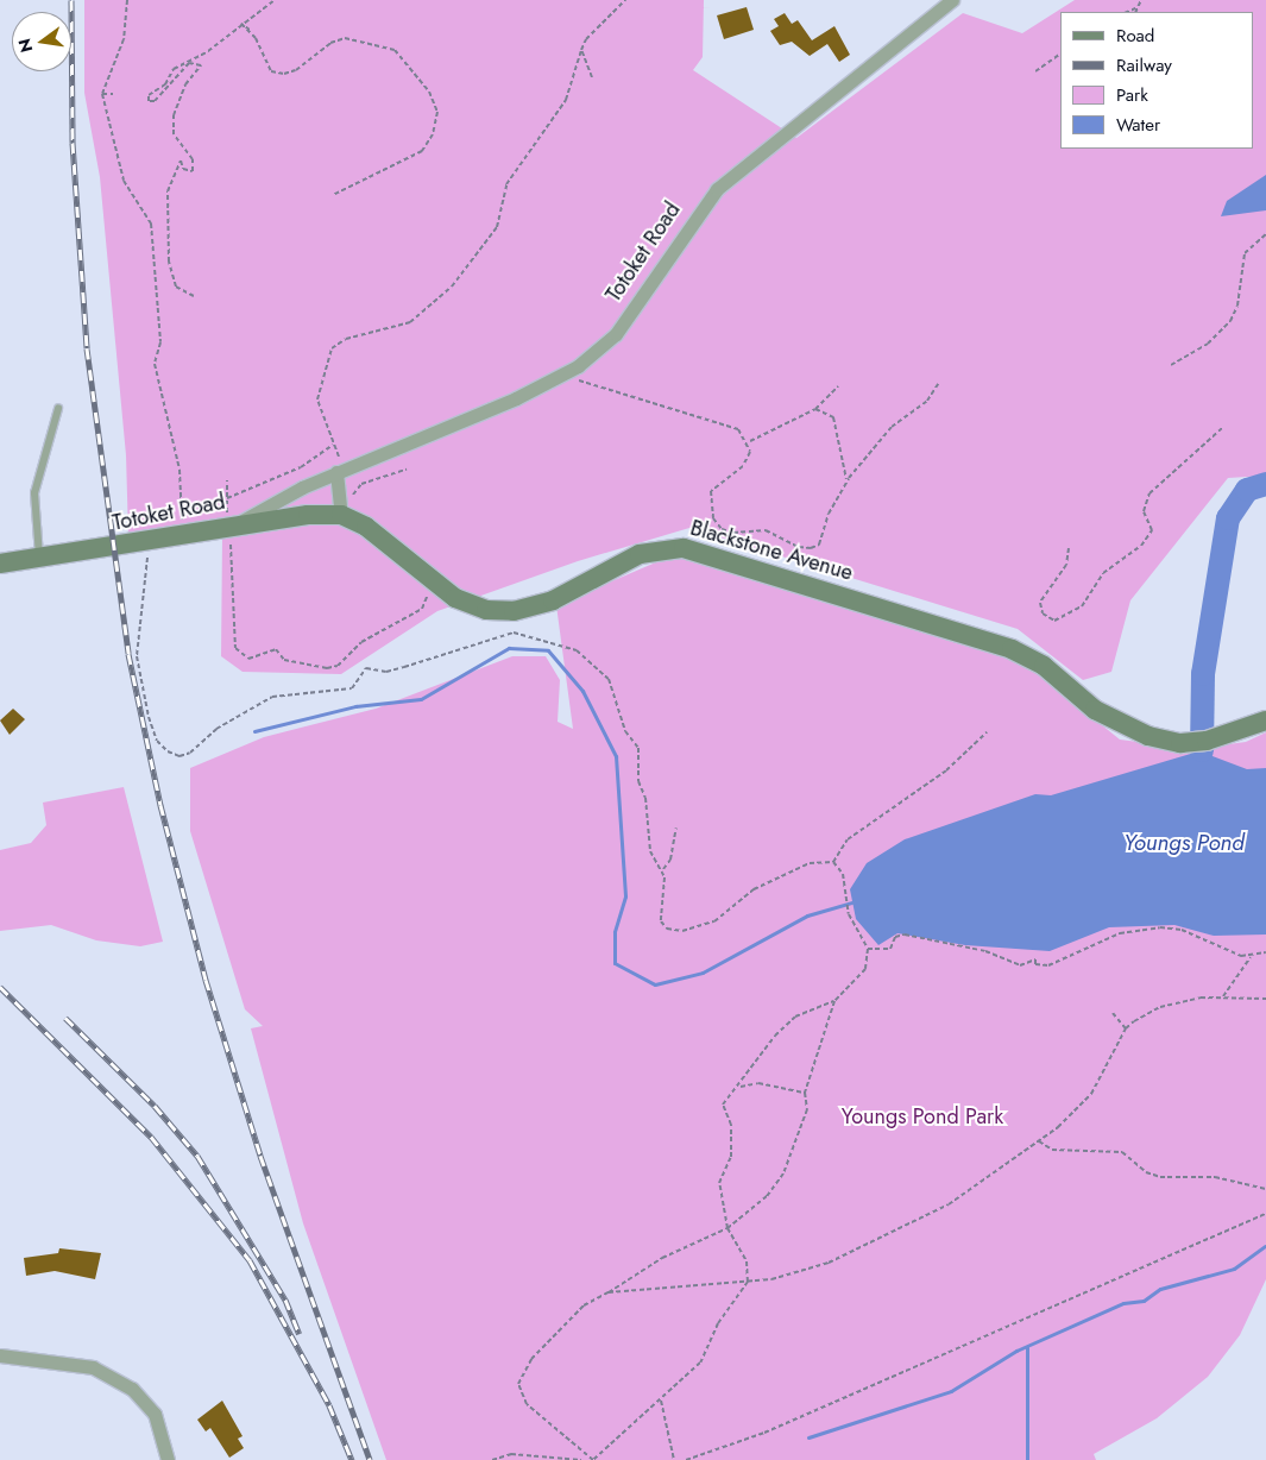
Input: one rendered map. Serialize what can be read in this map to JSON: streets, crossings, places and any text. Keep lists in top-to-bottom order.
{
  "streets": {
    "main road": ["Totoket Road", "Blackstone Avenue"]
  },
  "water": ["Youngs Pond"],
  "parks": ["Youngs Pond Park"],
  "legend": [
    "Road",
    "Railway",
    "Park",
    "Water"
  ],
  "north": "left"
}
